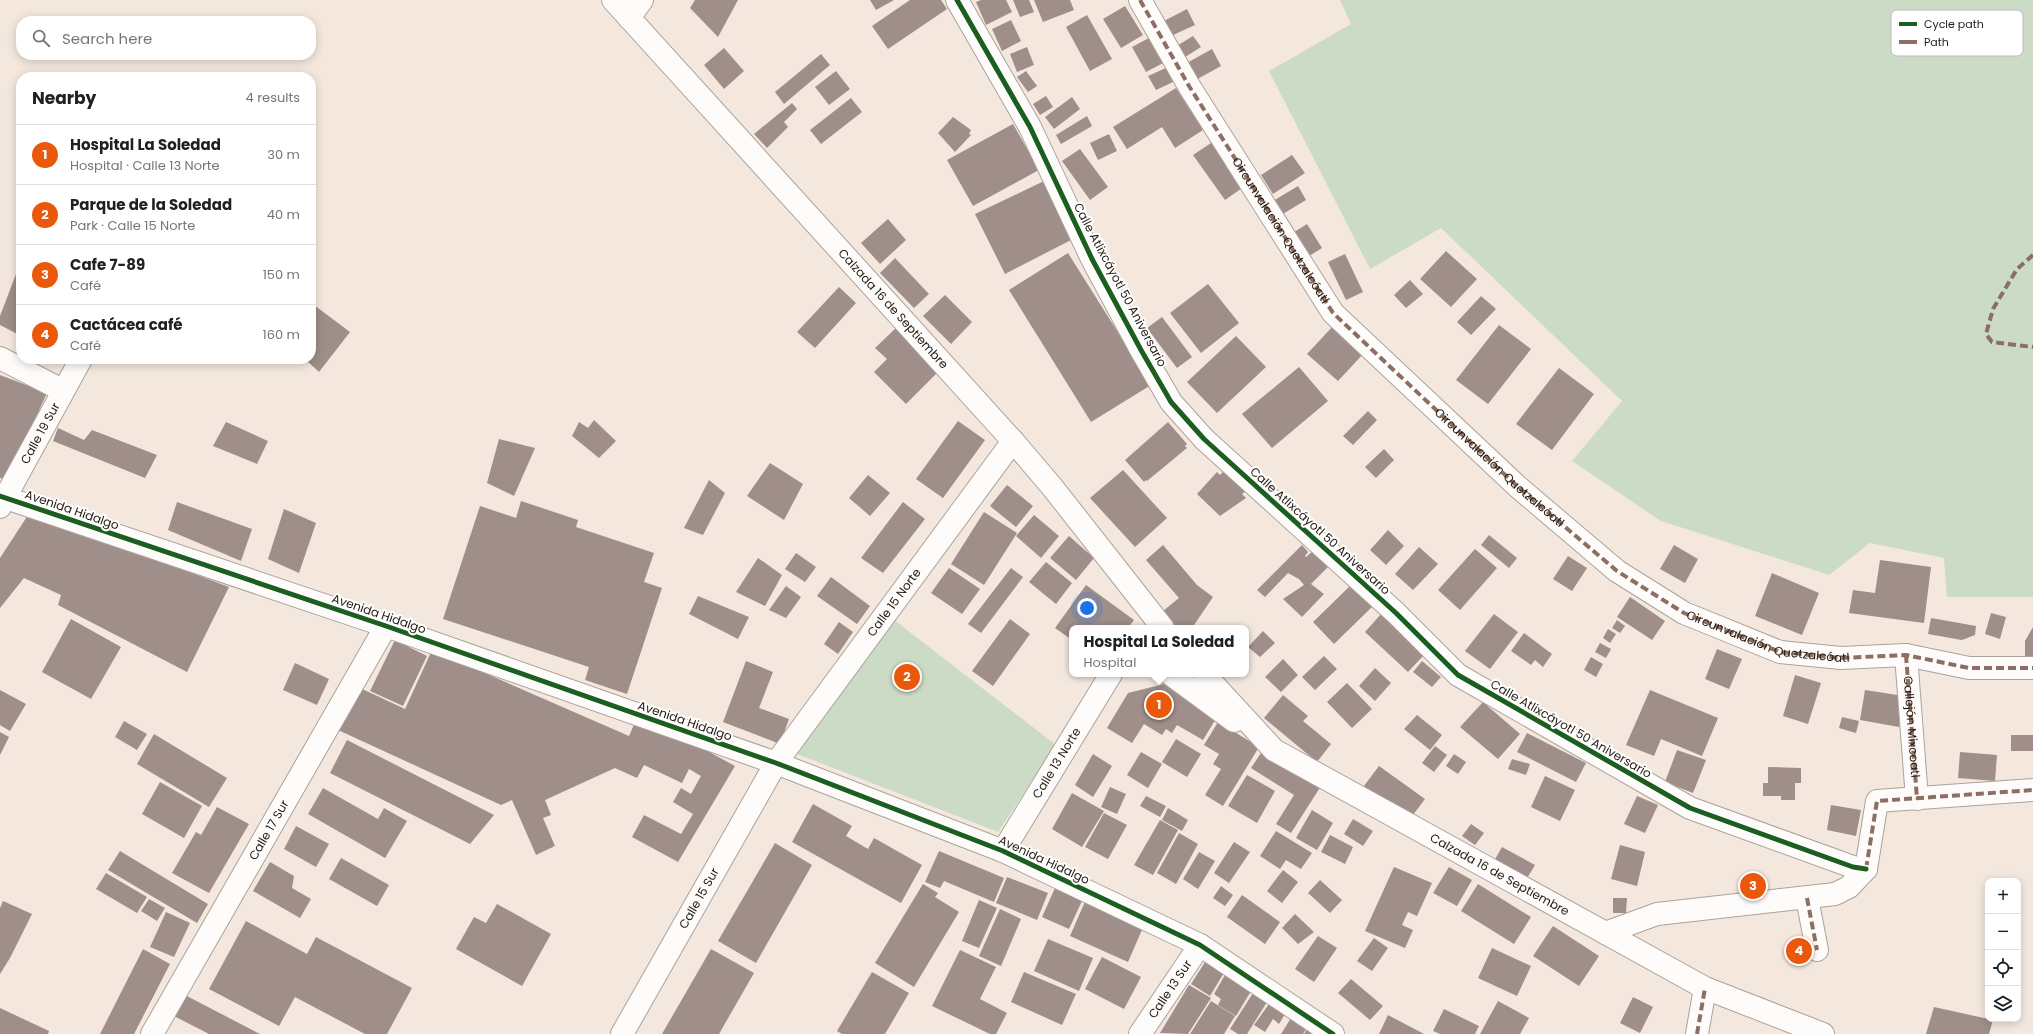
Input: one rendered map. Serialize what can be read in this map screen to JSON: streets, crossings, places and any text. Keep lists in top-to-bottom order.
{
  "streets": {
    "street": [
      "Circunvalación Quetzalcóatl",
      "Calle Atlixcáyotl 50 Aniversario",
      "Calzada 16 de Septiembre",
      "Calle 19 Sur",
      "Avenida Hidalgo",
      "Calle 15 Norte",
      "Callejón Mixcoatl",
      "Calle 13 Norte",
      "Calle 17 Sur",
      "Calle 15 Sur",
      "Calle 13 Sur"
    ]
  },
  "crossings": [
    ["Circunvalación Quetzalcóatl", "Callejón Mixcoatl"],
    ["Calzada 16 de Septiembre", "Calle 15 Norte"],
    ["Calle 19 Sur", "Avenida Hidalgo"],
    ["Avenida Hidalgo", "Calle 15 Norte"],
    ["Avenida Hidalgo", "Calle 13 Norte"],
    ["Avenida Hidalgo", "Calle 17 Sur"],
    ["Avenida Hidalgo", "Calle 15 Sur"],
    ["Avenida Hidalgo", "Calle 13 Sur"],
    ["Calle 15 Norte", "Calle 15 Sur"]
  ],
  "legend": ["Cycle path", "Path"],
  "page": {
    "search": "Search here",
    "heading": ["Nearby", "4 results"],
    "list": [
      {
        "mark": "1",
        "name": "Hospital La Soledad",
        "note": "Hospital · Calle 13 Norte",
        "value": "30 m"
      },
      {
        "mark": "2",
        "name": "Parque de la Soledad",
        "note": "Park · Calle 15 Norte",
        "value": "40 m"
      },
      {
        "mark": "3",
        "name": "Cafe 7-89",
        "note": "Café",
        "value": "150 m"
      },
      {
        "mark": "4",
        "name": "Cactácea café",
        "note": "Café",
        "value": "160 m"
      }
    ],
    "popup": ["Hospital La Soledad", "Hospital"],
    "pins": [
      "2",
      "1",
      "3",
      "4"
    ],
    "map_buttons": ["+", "−"]
  }
}
